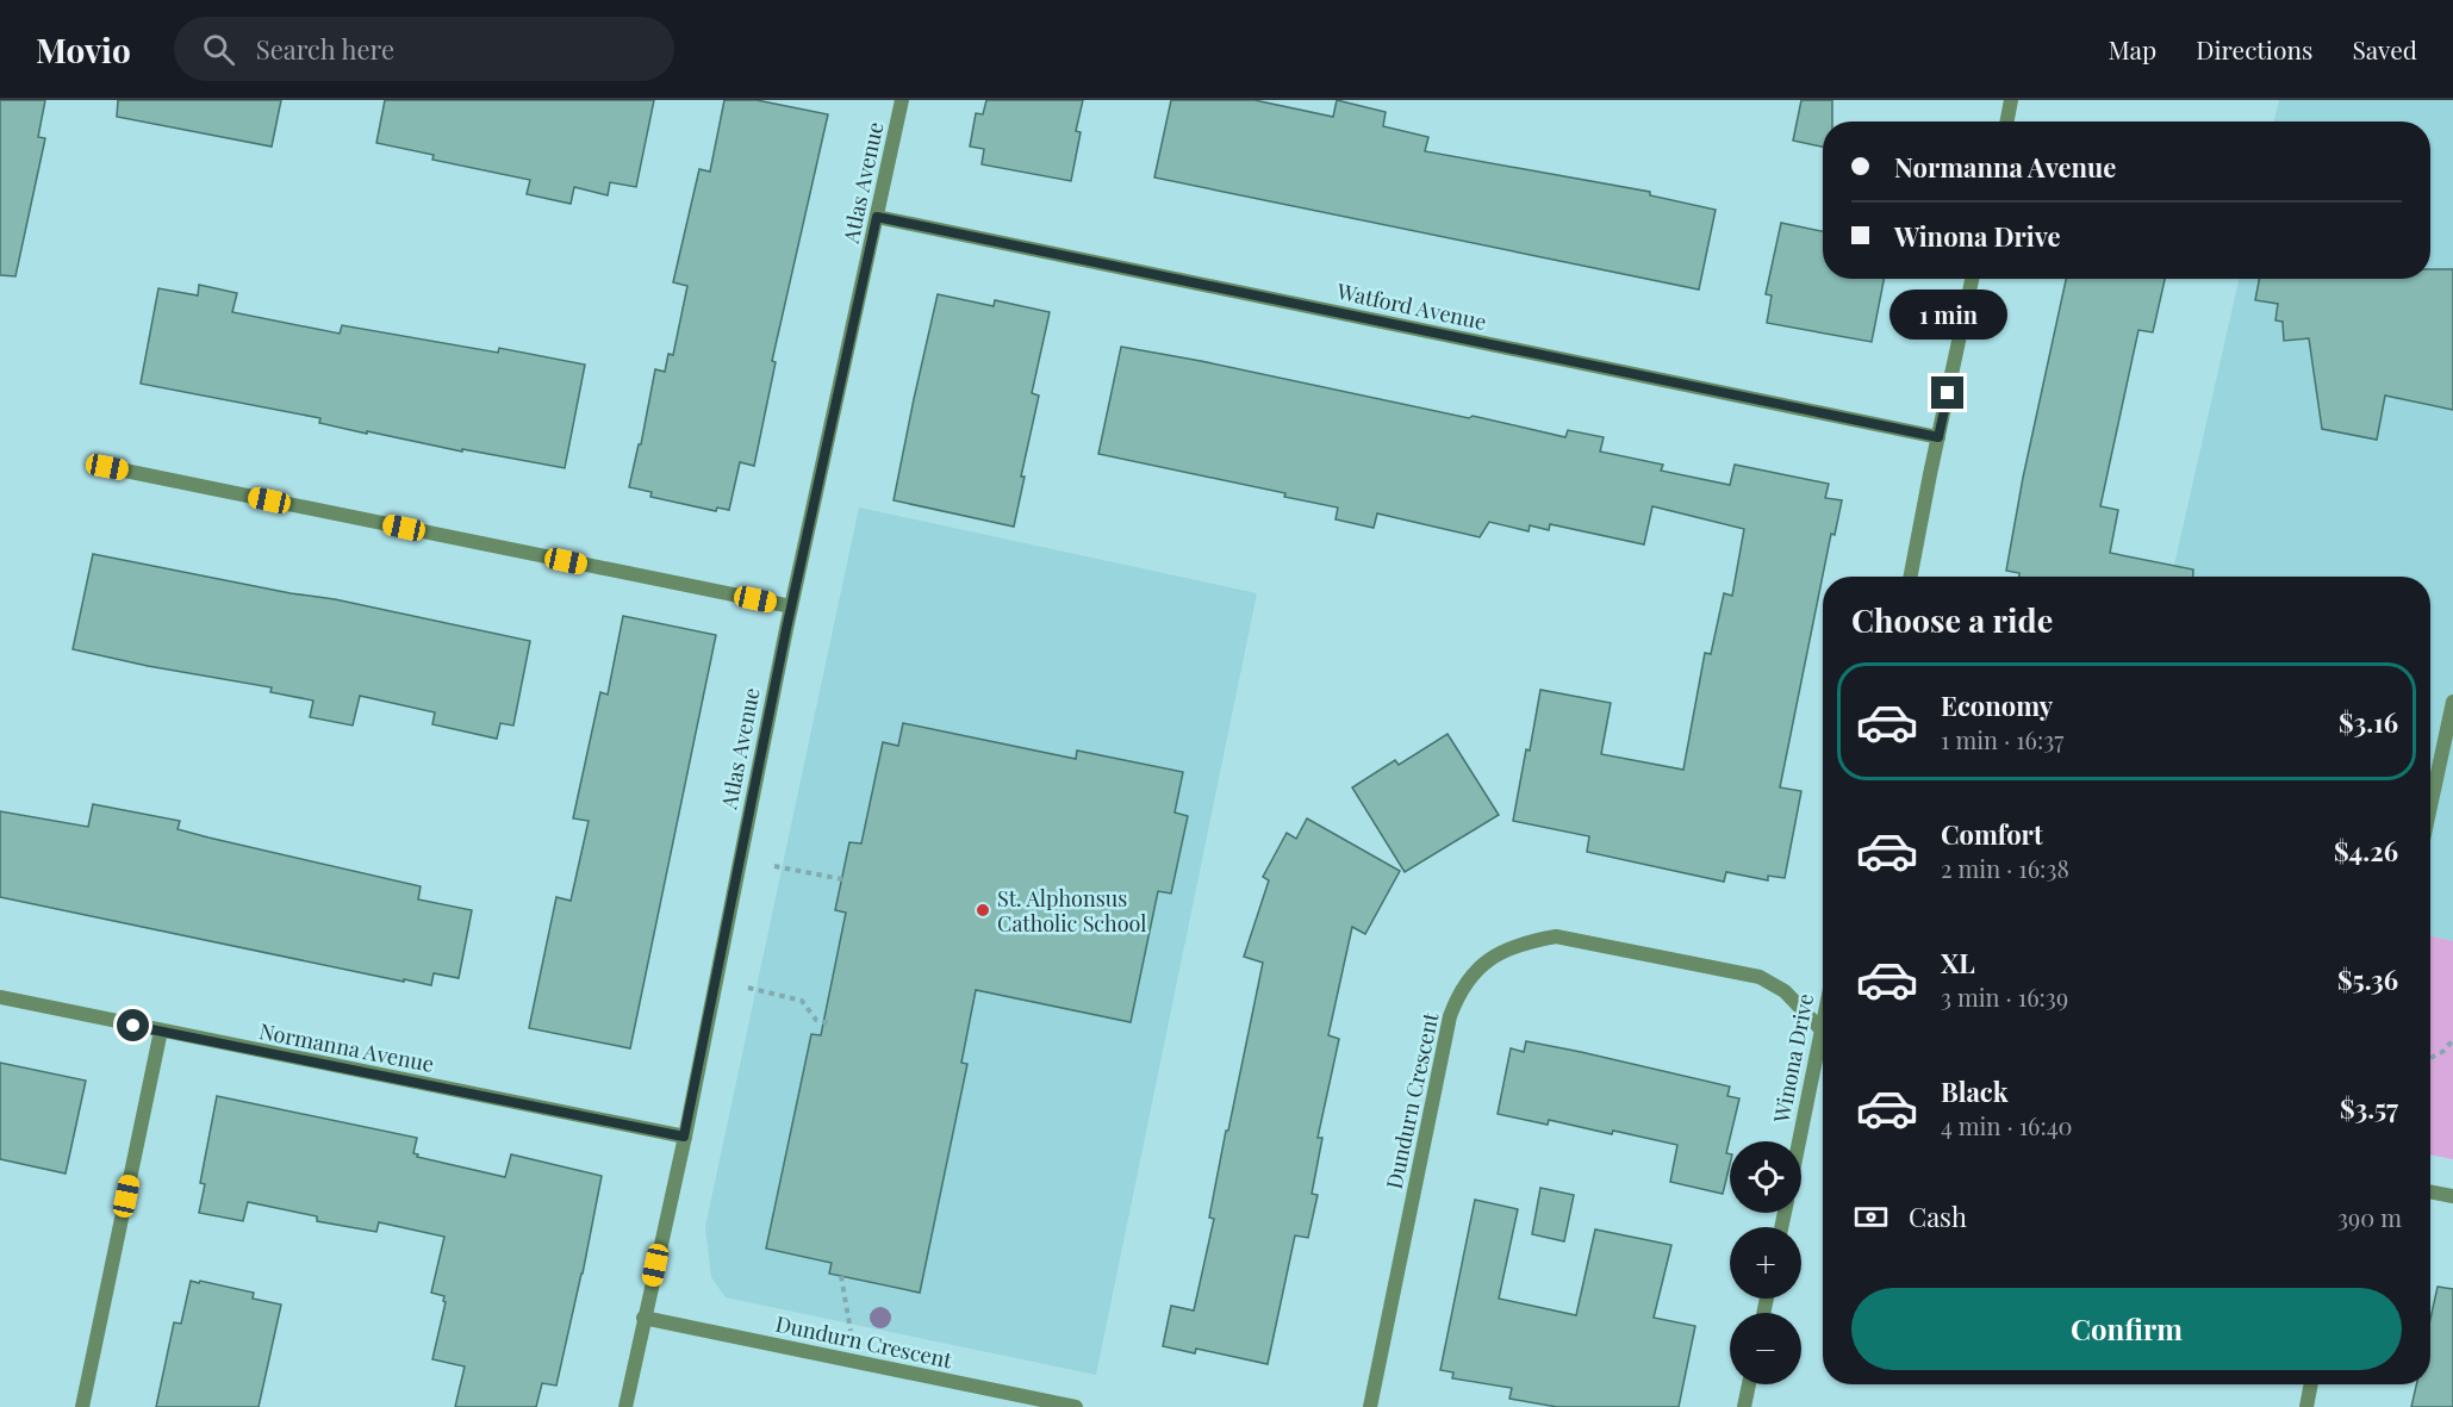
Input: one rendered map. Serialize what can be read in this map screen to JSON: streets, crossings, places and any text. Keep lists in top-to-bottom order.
{
  "streets": {
    "street": [
      "Atlas Avenue",
      "Watford Avenue",
      "Normanna Avenue",
      "Winona Drive",
      "Dundurn Crescent"
    ]
  },
  "crossings": [
    ["Atlas Avenue", "Watford Avenue"],
    ["Atlas Avenue", "Normanna Avenue"],
    ["Atlas Avenue", "Dundurn Crescent"]
  ],
  "places": ["St. Alphonsus Catholic School"],
  "page": {
    "header": "Movio",
    "search": "Search here",
    "nav": ["Map", "Directions", "Saved"],
    "banner": ["Normanna Avenue", "Winona Drive"],
    "bubble": "1 min",
    "heading": "Choose a ride",
    "list": [
      {
        "name": "Economy",
        "note": "1 min · 16:37",
        "value": "$3.16"
      },
      {
        "name": "Comfort",
        "note": "2 min · 16:38",
        "value": "$4.26"
      },
      {
        "name": "XL",
        "note": "3 min · 16:39",
        "value": "$5.36"
      },
      {
        "name": "Black",
        "note": "4 min · 16:40",
        "value": "$3.57"
      }
    ],
    "map_buttons": ["+", "−"],
    "pay": ["Cash", "390 m"],
    "buttons": "Confirm"
  }
}
